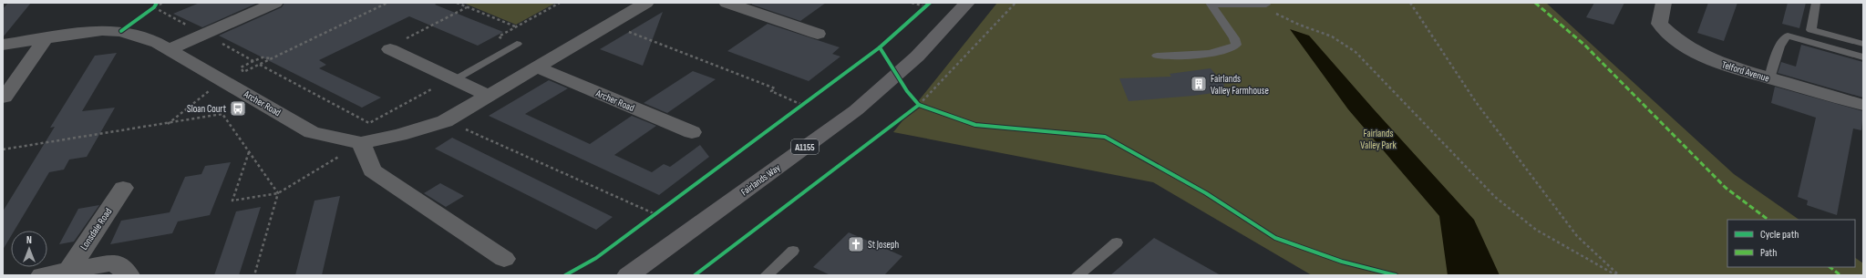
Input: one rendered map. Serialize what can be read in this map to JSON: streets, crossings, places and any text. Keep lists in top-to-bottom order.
{
  "streets": {
    "main road": ["A1155", "Fairlands Way"],
    "street": ["Telford Avenue", "Archer Road", "Lonsdale Road"]
  },
  "parks": ["Fairlands Valley Park"],
  "places": {
    "building": ["Fairlands Valley Farmhouse"],
    "bus stop": ["Sloan Court"],
    "church": ["St Joseph"]
  },
  "legend": ["Cycle path", "Path"],
  "north": "top"
}
